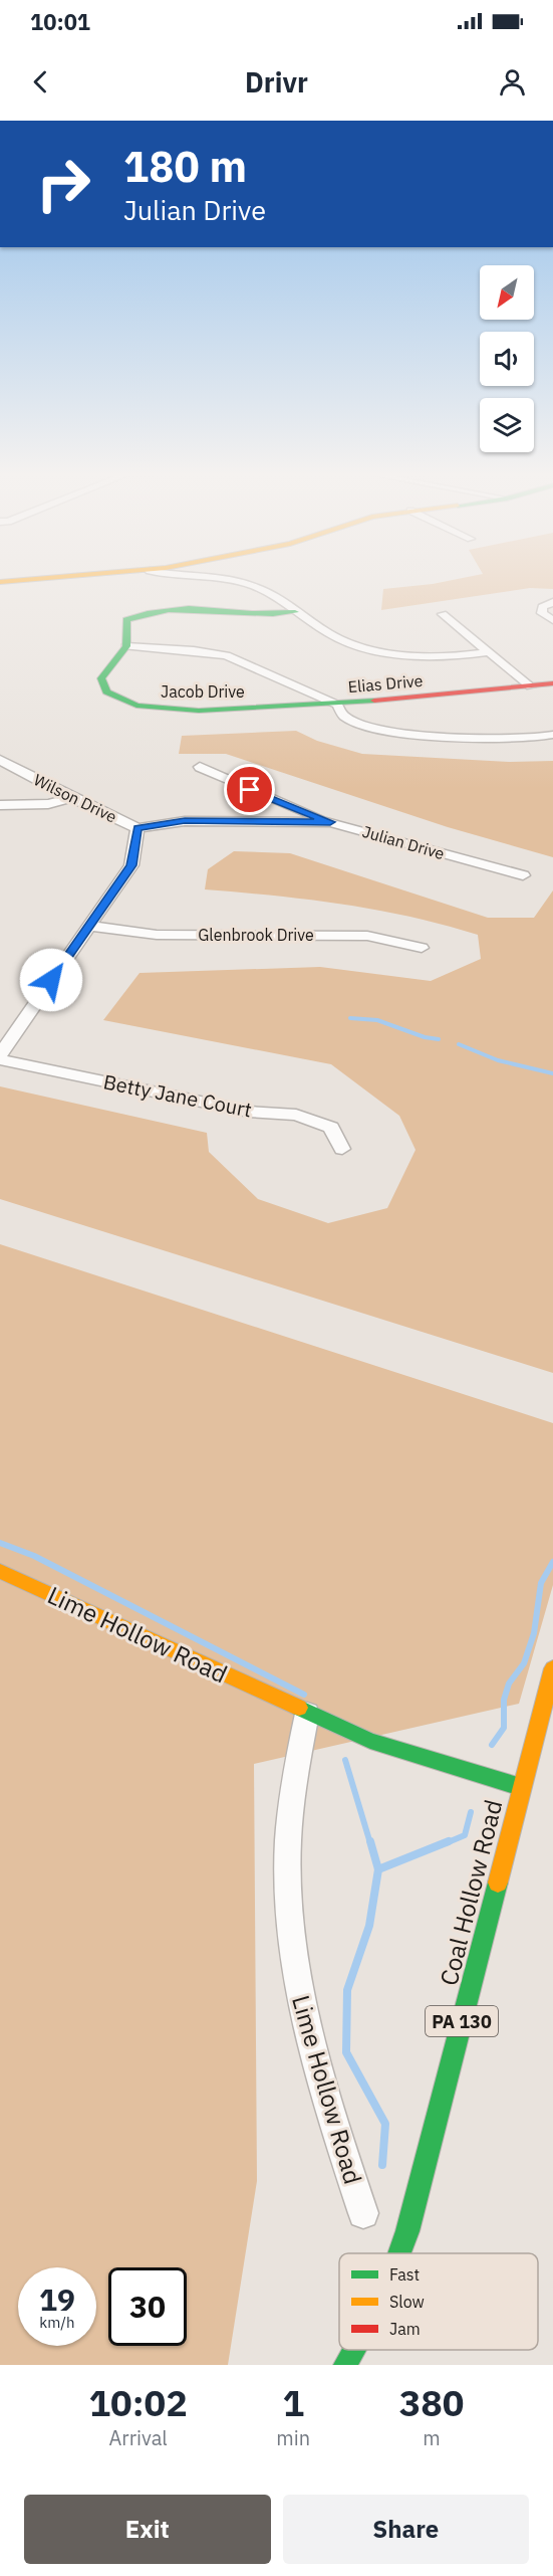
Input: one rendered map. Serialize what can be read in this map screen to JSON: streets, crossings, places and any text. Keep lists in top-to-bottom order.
{
  "streets": {
    "street": [
      "Elias Drive",
      "Jacob Drive",
      "Wilson Drive",
      "Julian Drive",
      "Glenbrook Drive",
      "Betty Jane Court",
      "Lime Hollow Road",
      "Coal Hollow Road",
      "PA 130"
    ]
  },
  "crossings": [
    ["Elias Drive", "Jacob Drive"],
    ["Wilson Drive", "Julian Drive"],
    ["Wilson Drive", "Glenbrook Drive"],
    ["Lime Hollow Road", "Coal Hollow Road"]
  ],
  "legend": ["Fast", "Slow", "Jam"],
  "north": "bottom left",
  "page": {
    "status": "10:01",
    "header": "Drivr",
    "turn": ["180 m", "Julian Drive"],
    "speed": "19 km/h",
    "limit": "30",
    "eta": [
      "10:02",
      "Arrival",
      "1",
      "min",
      "380",
      "m"
    ],
    "buttons": ["Exit", "Share"]
  }
}
